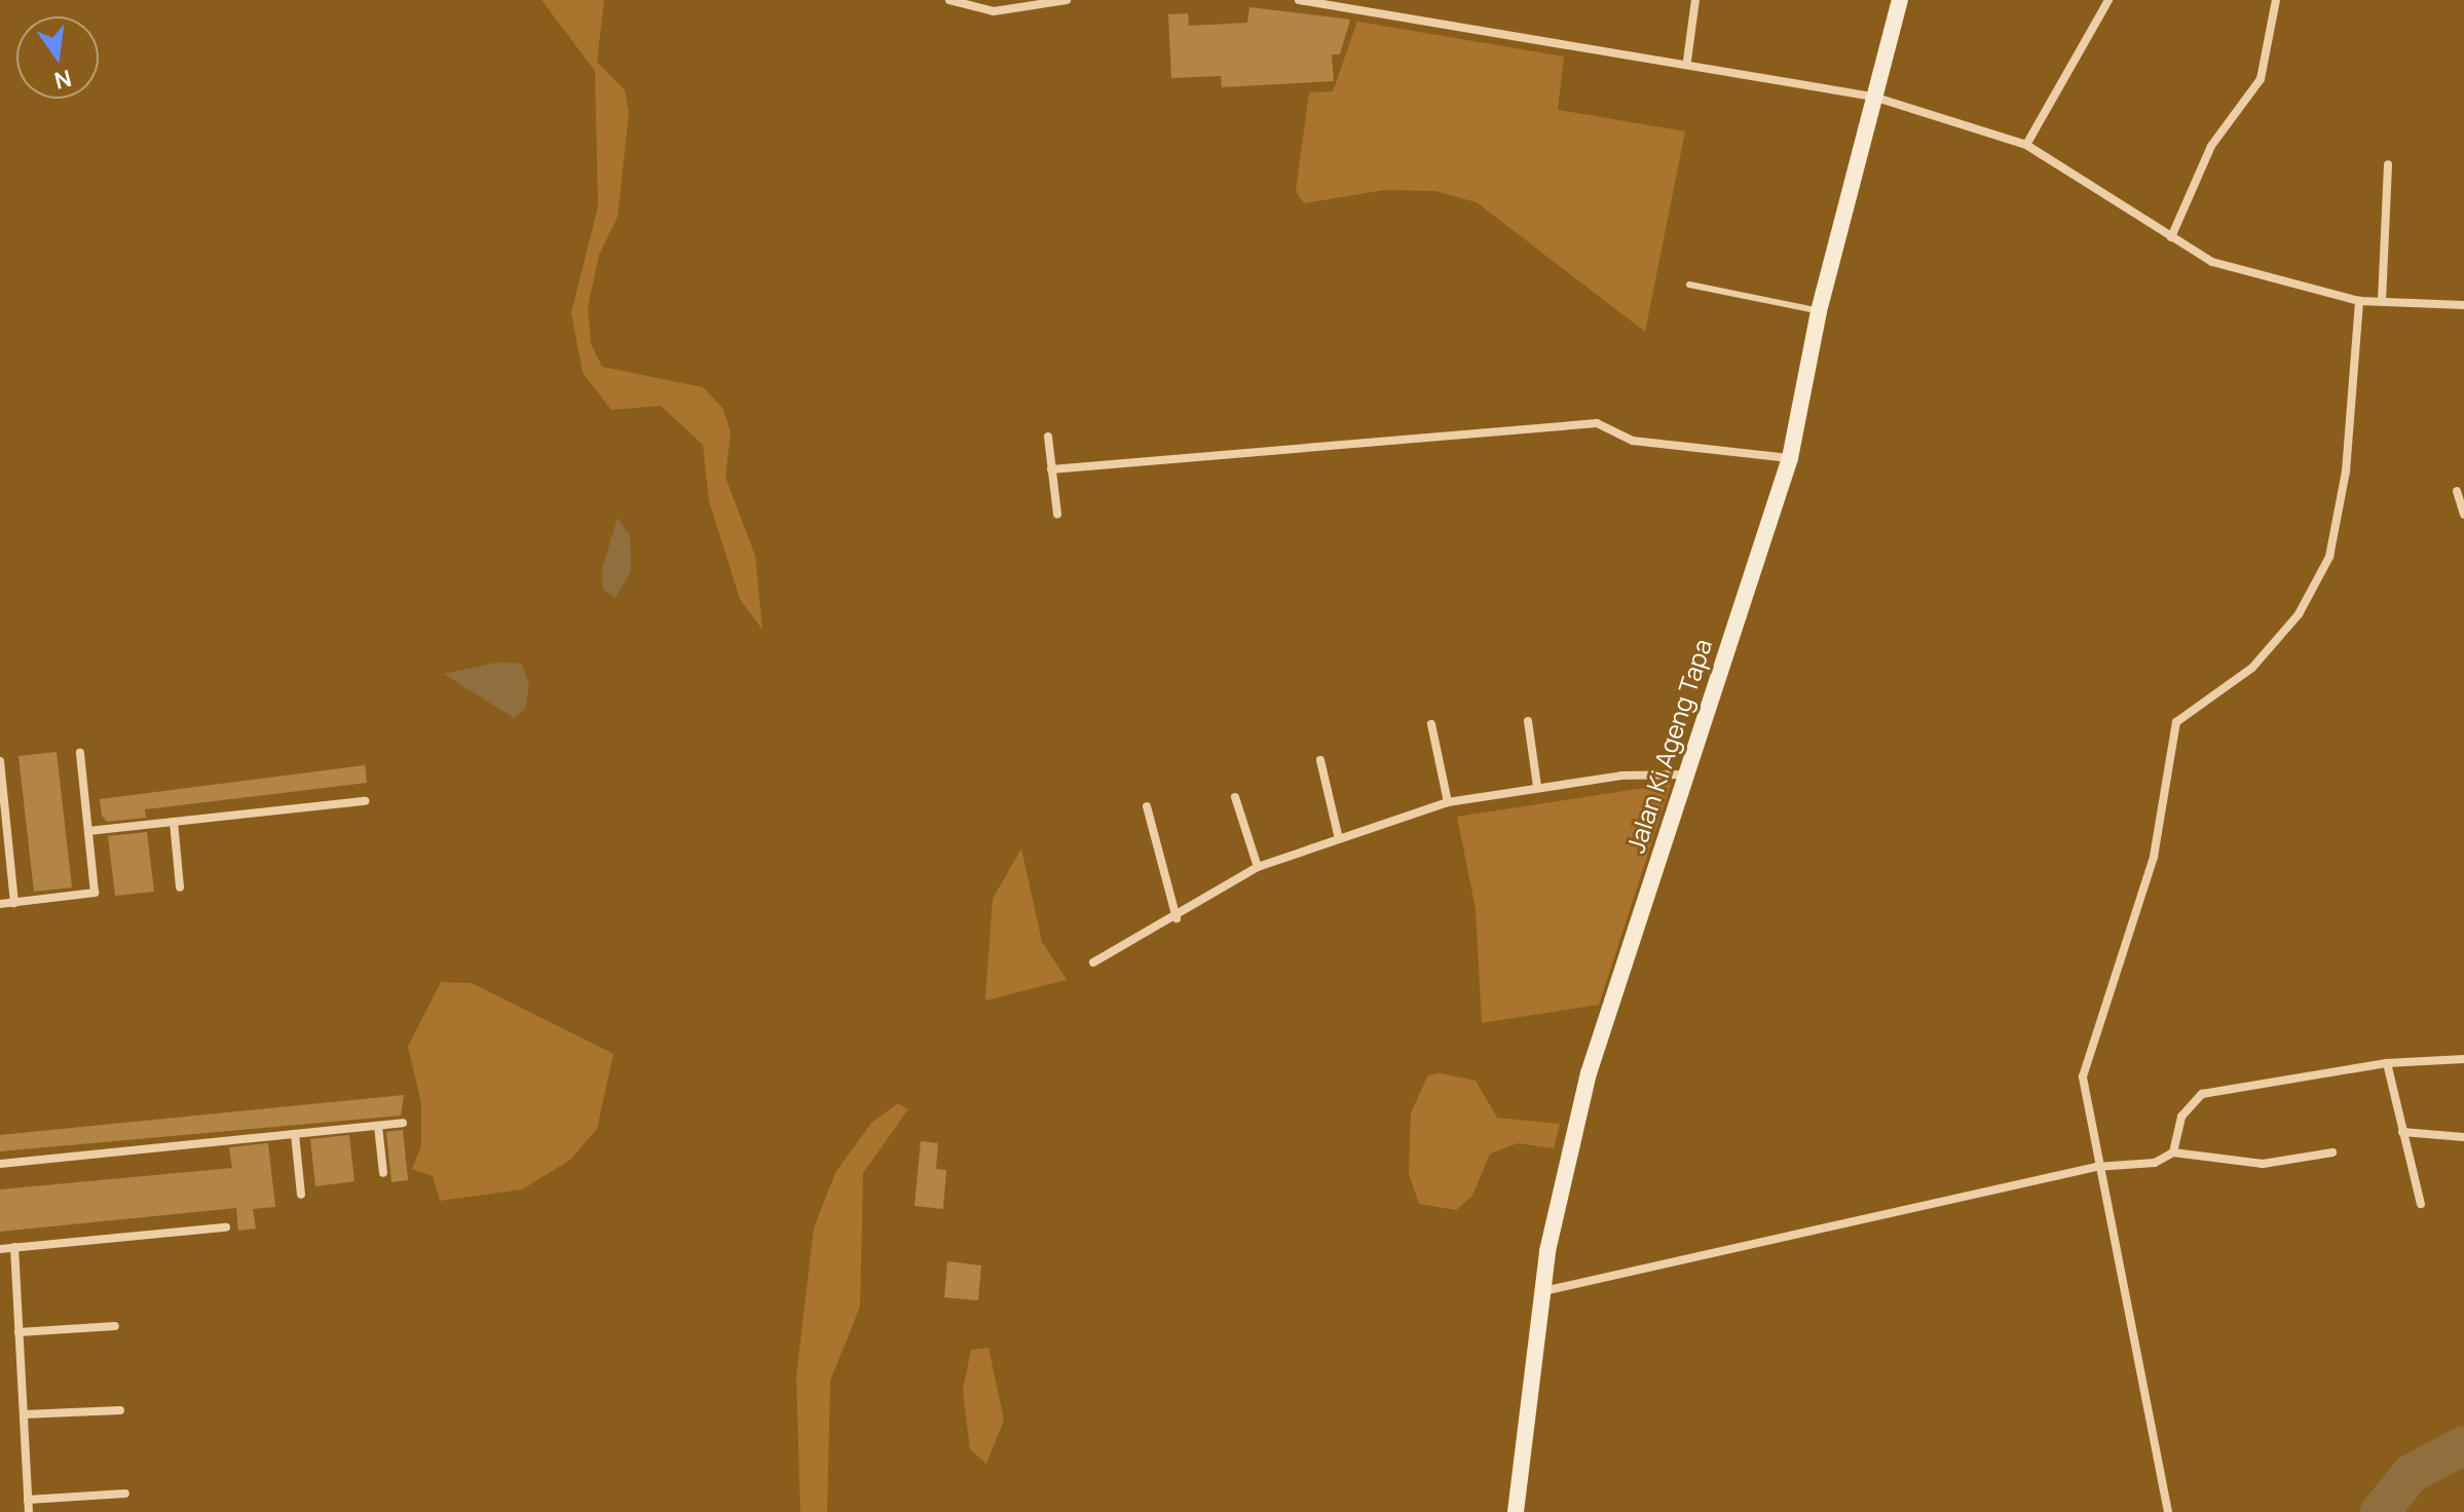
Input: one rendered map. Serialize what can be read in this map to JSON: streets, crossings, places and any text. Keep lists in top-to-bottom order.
{
  "streets": {
    "street": ["Jalan Ki Ageng Tapa"]
  },
  "north": "bottom"
}
